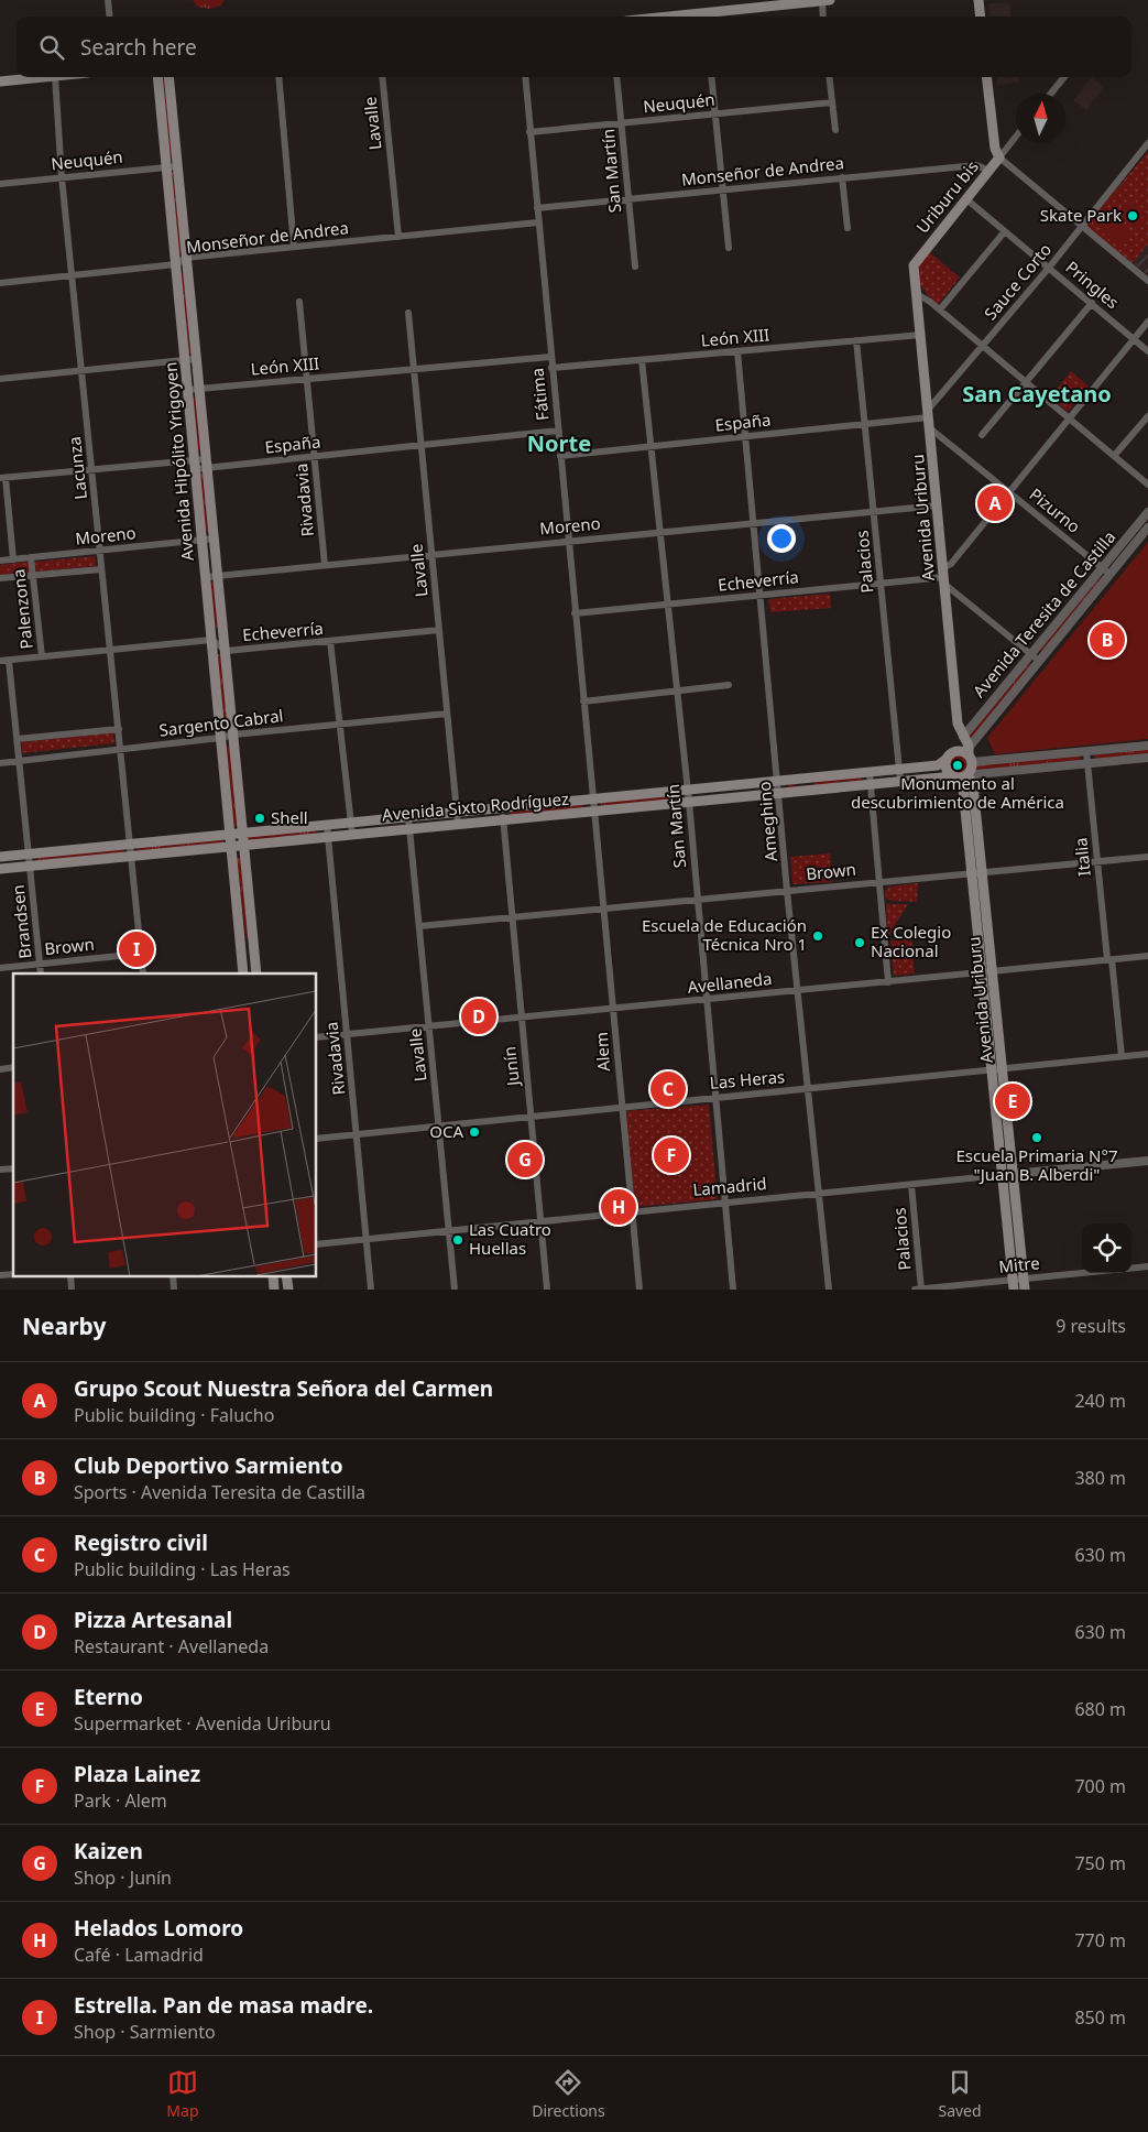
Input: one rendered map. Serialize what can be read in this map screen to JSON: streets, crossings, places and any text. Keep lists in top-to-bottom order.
{
  "streets": {
    "main road": [
      "Uriburu bis",
      "Avenida Hipólito Yrigoyen",
      "Avenida Uriburu",
      "Avenida Teresita de Castilla",
      "Avenida Sixto Rodríguez"
    ],
    "street": [
      "Neuquén",
      "Lavalle",
      "San Martín",
      "Monseñor de Andrea",
      "Sauce Corto",
      "Pringles",
      "León XIII",
      "Fátima",
      "España",
      "Lacunza",
      "Rivadavia",
      "Pizurno",
      "Moreno",
      "Palacios",
      "Echeverría",
      "Palenzona",
      "Sargento Cabral",
      "Ameghino",
      "Italia",
      "Brown",
      "Brandsen",
      "Avellaneda",
      "Alem",
      "Junín",
      "Las Heras",
      "Lamadrid",
      "Mitre"
    ]
  },
  "crossings": [
    ["Neuquén", "San Martín"],
    ["Neuquén", "Fátima"],
    ["Neuquén", "Avenida Hipólito Yrigoyen"],
    ["Neuquén", "Lacunza"],
    ["Lavalle", "Monseñor de Andrea"],
    ["Lavalle", "León XIII"],
    ["Lavalle", "España"],
    ["Lavalle", "Moreno"],
    ["Lavalle", "Echeverría"],
    ["Lavalle", "Sargento Cabral"],
    ["Lavalle", "Avenida Sixto Rodríguez"],
    ["Lavalle", "Brown"],
    ["Lavalle", "Avellaneda"],
    ["Lavalle", "Las Heras"],
    ["Lavalle", "Lamadrid"],
    ["San Martín", "Monseñor de Andrea"],
    ["San Martín", "León XIII"],
    ["San Martín", "España"],
    ["San Martín", "Moreno"],
    ["San Martín", "Echeverría"],
    ["San Martín", "Avenida Sixto Rodríguez"],
    ["San Martín", "Brown"],
    ["San Martín", "Avellaneda"],
    ["San Martín", "Las Heras"],
    ["San Martín", "Lamadrid"],
    ["Monseñor de Andrea", "Uriburu bis"],
    ["Monseñor de Andrea", "Fátima"],
    ["Monseñor de Andrea", "Avenida Hipólito Yrigoyen"],
    ["Monseñor de Andrea", "Lacunza"],
    ["Uriburu bis", "Pringles"],
    ["Uriburu bis", "Avenida Uriburu"],
    ["Sauce Corto", "Pringles"],
    ["Sauce Corto", "España"],
    ["Sauce Corto", "Pizurno"],
    ["Sauce Corto", "Avenida Uriburu"],
    ["León XIII", "Fátima"],
    ["León XIII", "Avenida Hipólito Yrigoyen"],
    ["León XIII", "Rivadavia"],
    ["León XIII", "Avenida Uriburu"],
    ["León XIII", "Palacios"],
    ["León XIII", "Ameghino"],
    ["Fátima", "España"],
    ["Fátima", "Moreno"],
    ["Fátima", "Echeverría"],
    ["Fátima", "Avenida Sixto Rodríguez"],
    ["Fátima", "Alem"],
    ["España", "Avenida Hipólito Yrigoyen"],
    ["España", "Lacunza"],
    ["España", "Rivadavia"],
    ["España", "Pizurno"],
    ["España", "Avenida Uriburu"],
    ["España", "Palacios"],
    ["España", "Palenzona"],
    ["España", "Ameghino"],
    ["Avenida Hipólito Yrigoyen", "Moreno"],
    ["Avenida Hipólito Yrigoyen", "Echeverría"],
    ["Avenida Hipólito Yrigoyen", "Sargento Cabral"],
    ["Avenida Hipólito Yrigoyen", "Avenida Sixto Rodríguez"],
    ["Lacunza", "Moreno"],
    ["Lacunza", "Sargento Cabral"],
    ["Lacunza", "Avenida Sixto Rodríguez"],
    ["Lacunza", "Brown"],
    ["Rivadavia", "Moreno"],
    ["Rivadavia", "Avenida Sixto Rodríguez"],
    ["Rivadavia", "Avellaneda"],
    ["Rivadavia", "Las Heras"],
    ["Rivadavia", "Lamadrid"],
    ["Pizurno", "Avenida Uriburu"],
    ["Pizurno", "Avenida Teresita de Castilla"],
    ["Avenida Uriburu", "Moreno"],
    ["Avenida Uriburu", "Echeverría"],
    ["Avenida Uriburu", "Avenida Teresita de Castilla"],
    ["Avenida Uriburu", "Avenida Sixto Rodríguez"],
    ["Avenida Uriburu", "Brown"],
    ["Avenida Uriburu", "Avellaneda"],
    ["Avenida Uriburu", "Las Heras"],
    ["Avenida Uriburu", "Lamadrid"],
    ["Avenida Uriburu", "Mitre"],
    ["Moreno", "Palacios"],
    ["Moreno", "Palenzona"],
    ["Moreno", "Ameghino"],
    ["Palacios", "Echeverría"],
    ["Palacios", "Avenida Sixto Rodríguez"],
    ["Palacios", "Lamadrid"],
    ["Palacios", "Mitre"],
    ["Echeverría", "Ameghino"],
    ["Palenzona", "Sargento Cabral"],
    ["Palenzona", "Avenida Sixto Rodríguez"],
    ["Palenzona", "Brandsen"],
    ["Avenida Teresita de Castilla", "Avenida Sixto Rodríguez"],
    ["Avenida Sixto Rodríguez", "Ameghino"],
    ["Avenida Sixto Rodríguez", "Italia"],
    ["Avenida Sixto Rodríguez", "Brandsen"],
    ["Avenida Sixto Rodríguez", "Alem"],
    ["Avenida Sixto Rodríguez", "Junín"],
    ["Ameghino", "Brown"],
    ["Ameghino", "Avellaneda"],
    ["Ameghino", "Las Heras"],
    ["Ameghino", "Lamadrid"],
    ["Italia", "Brown"],
    ["Italia", "Avellaneda"],
    ["Italia", "Las Heras"],
    ["Brown", "Brandsen"],
    ["Brown", "Alem"],
    ["Brown", "Junín"],
    ["Avellaneda", "Alem"],
    ["Avellaneda", "Junín"],
    ["Alem", "Las Heras"],
    ["Alem", "Lamadrid"],
    ["Junín", "Las Heras"],
    ["Junín", "Lamadrid"]
  ],
  "districts": ["San Cayetano", "Norte"],
  "places": [
    "Skate Park",
    "Monumento al descubrimiento de América",
    "Shell",
    "Escuela de Educación Técnica Nro 1",
    "Ex Colegio Nacional",
    "OCA",
    "Escuela Primaria N°7 \"Juan B. Alberdi\"",
    "Las Cuatro Huellas"
  ],
  "north": "top",
  "page": {
    "search": "Search here",
    "pins": [
      "A",
      "B",
      "I",
      "D",
      "C",
      "E",
      "F",
      "G",
      "H"
    ],
    "heading": ["Nearby", "9 results"],
    "list": [
      {
        "mark": "A",
        "name": "Grupo Scout Nuestra Señora del Carmen",
        "note": "Public building · Falucho",
        "value": "240 m"
      },
      {
        "mark": "B",
        "name": "Club Deportivo Sarmiento",
        "note": "Sports · Avenida Teresita de Castilla",
        "value": "380 m"
      },
      {
        "mark": "C",
        "name": "Registro civil",
        "note": "Public building · Las Heras",
        "value": "630 m"
      },
      {
        "mark": "D",
        "name": "Pizza Artesanal",
        "note": "Restaurant · Avellaneda",
        "value": "630 m"
      },
      {
        "mark": "E",
        "name": "Eterno",
        "note": "Supermarket · Avenida Uriburu",
        "value": "680 m"
      },
      {
        "mark": "F",
        "name": "Plaza Lainez",
        "note": "Park · Alem",
        "value": "700 m"
      },
      {
        "mark": "G",
        "name": "Kaizen",
        "note": "Shop · Junín",
        "value": "750 m"
      },
      {
        "mark": "H",
        "name": "Helados Lomoro",
        "note": "Café · Lamadrid",
        "value": "770 m"
      },
      {
        "mark": "I",
        "name": "Estrella. Pan de masa madre.",
        "note": "Shop · Sarmiento",
        "value": "850 m"
      }
    ],
    "nav": ["Map", "Directions", "Saved"]
  }
}
